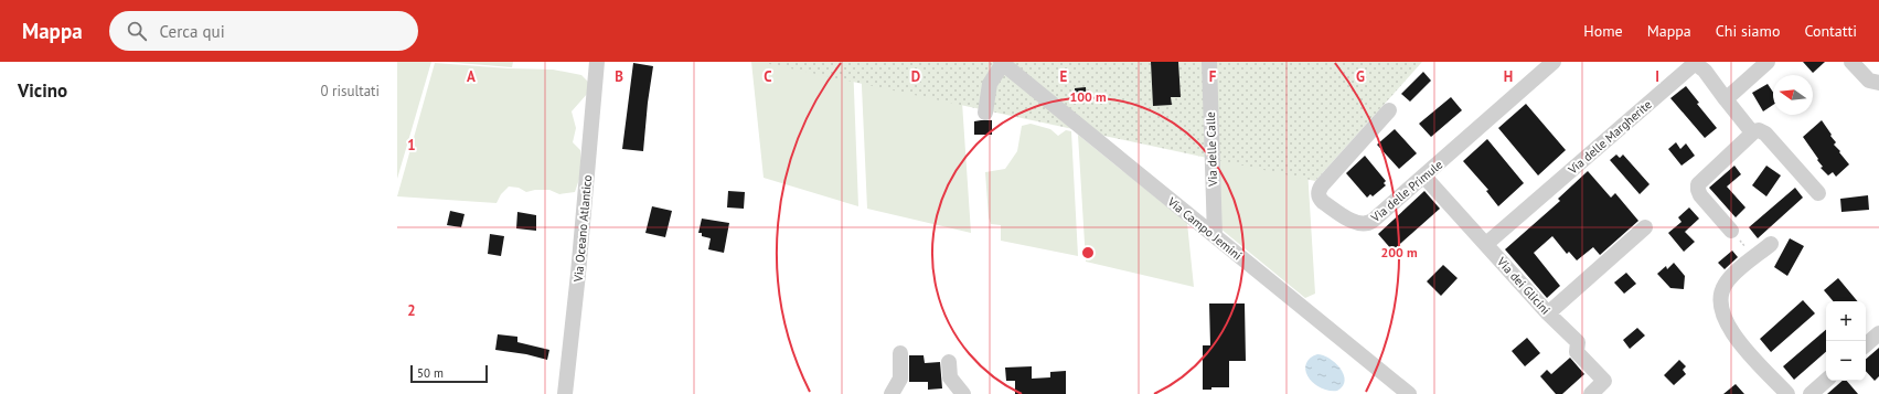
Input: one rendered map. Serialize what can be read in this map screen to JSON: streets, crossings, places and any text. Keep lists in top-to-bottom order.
{
  "streets": {
    "street": [
      "Via delle Margherite",
      "Via delle Calle",
      "Via delle Primule",
      "Via Oceano Atlantico",
      "Via Campo Jemini",
      "Via dei Glicini"
    ]
  },
  "crossings": [
    ["Via delle Margherite", "Via dei Glicini"],
    ["Via delle Calle", "Via Campo Jemini"],
    ["Via delle Primule", "Via dei Glicini"]
  ],
  "scale_bar": "50 m",
  "north": "left",
  "page": {
    "header": "Mappa",
    "search": "Cerca qui",
    "nav": [
      "Home",
      "Mappa",
      "Chi siamo",
      "Contatti"
    ],
    "heading": ["Vicino", "0 risultati"],
    "map_buttons": ["+", "−"],
    "scale": "50 m"
  },
  "grid": {
    "columns": [
      "A",
      "B",
      "C",
      "D",
      "E",
      "F",
      "G",
      "H",
      "I"
    ],
    "rows": ["1", "2"]
  },
  "rings": ["100 m", "200 m"]
}
